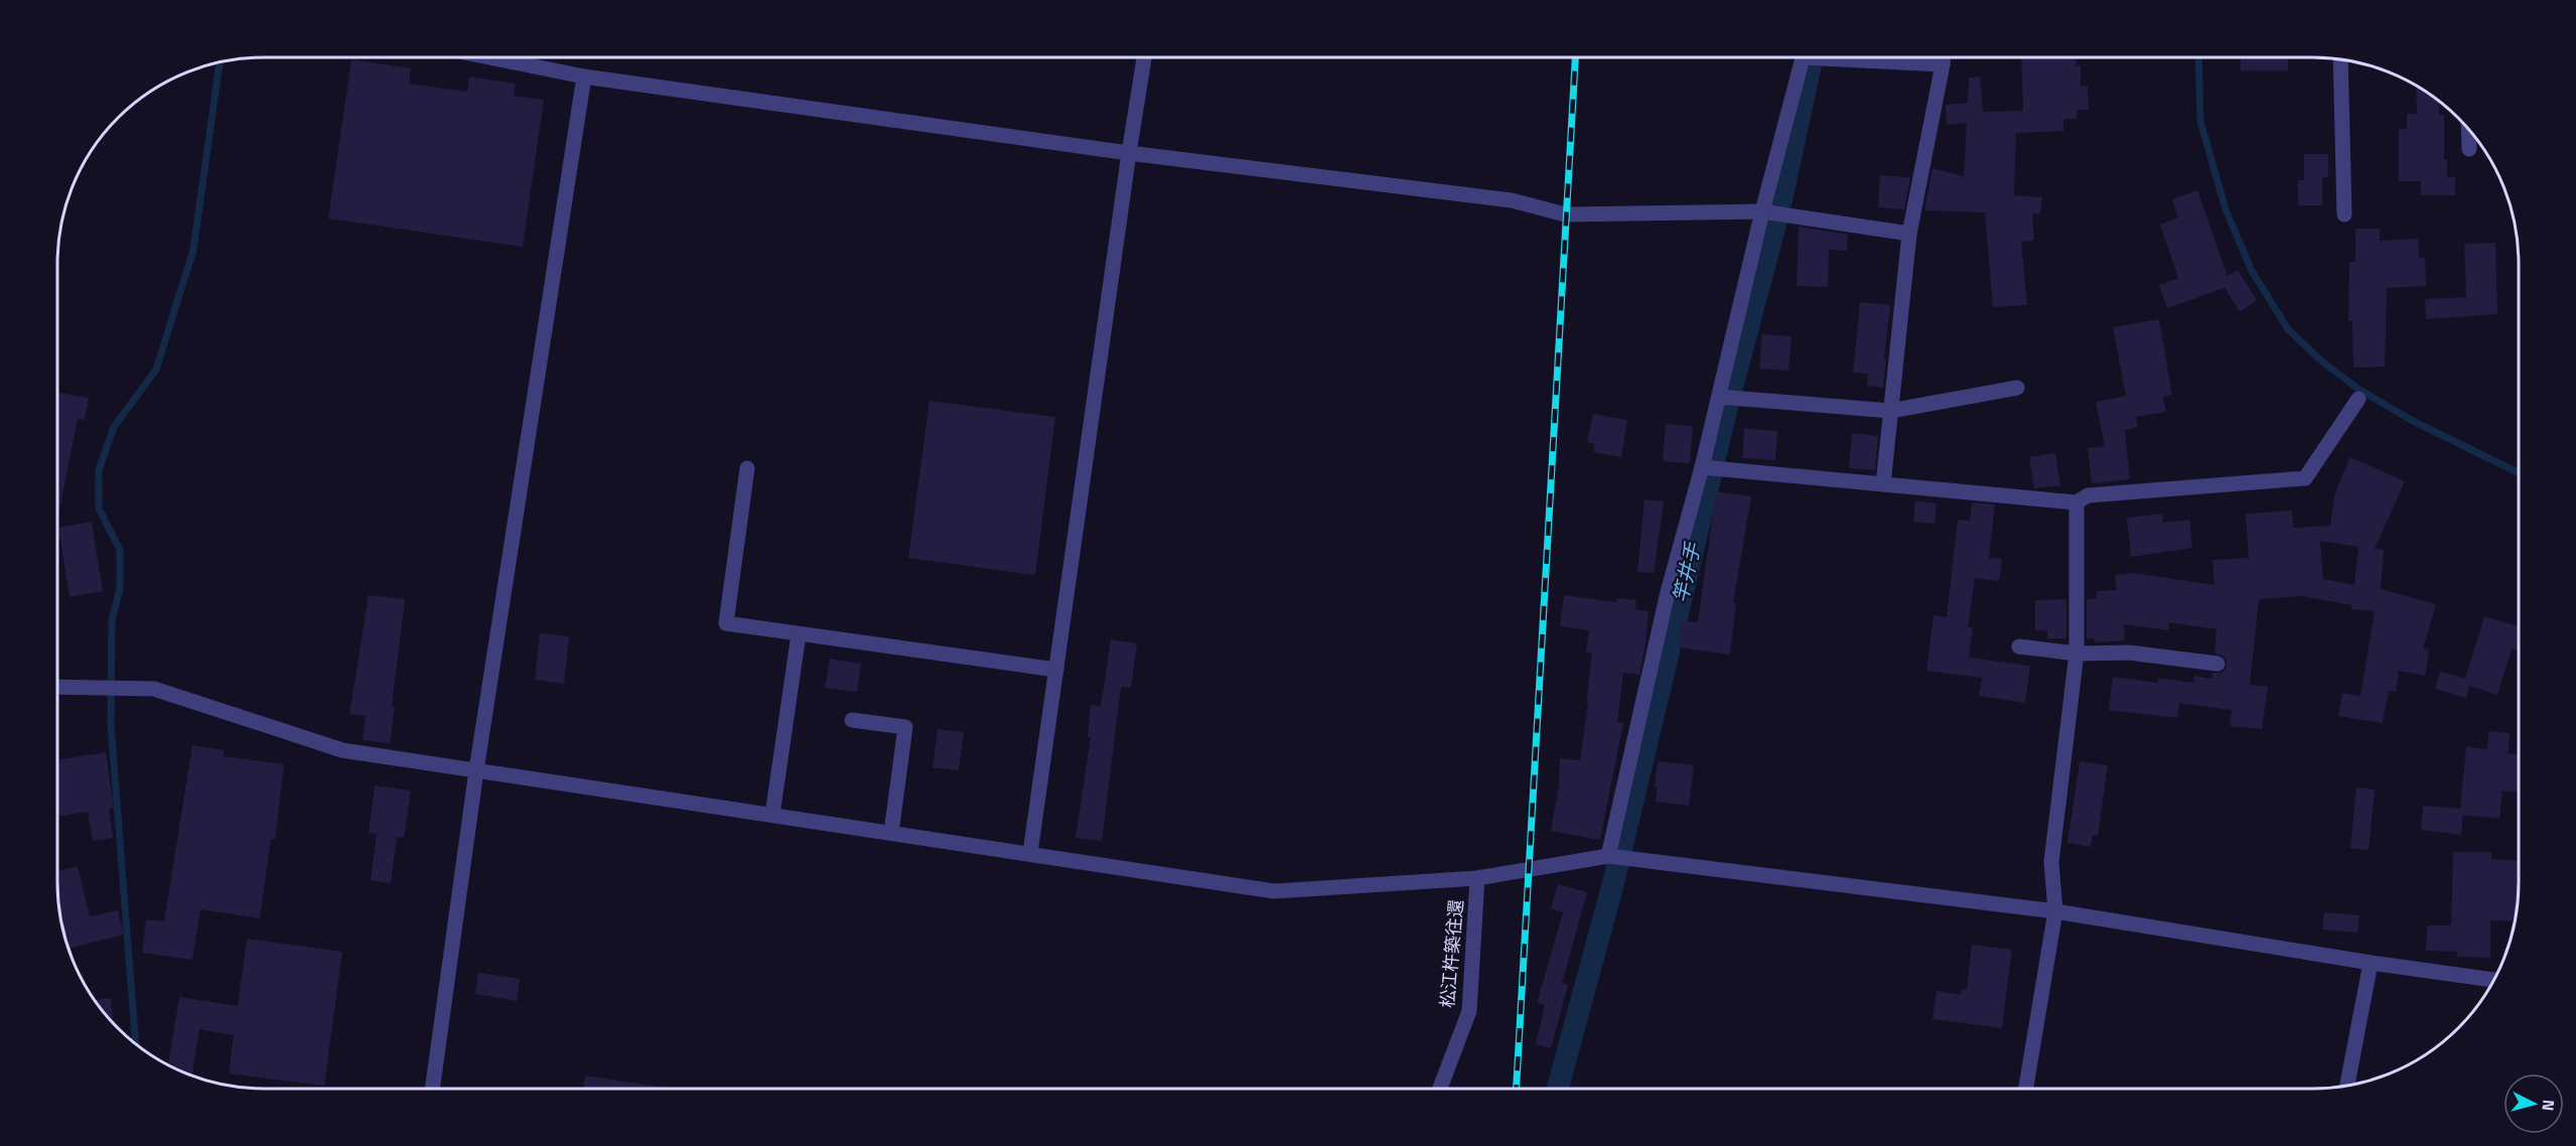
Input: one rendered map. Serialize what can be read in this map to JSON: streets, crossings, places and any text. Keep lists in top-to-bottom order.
{
  "streets": {
    "street": ["松江杵築往還"]
  },
  "water": ["竿井手"],
  "north": "right"
}
